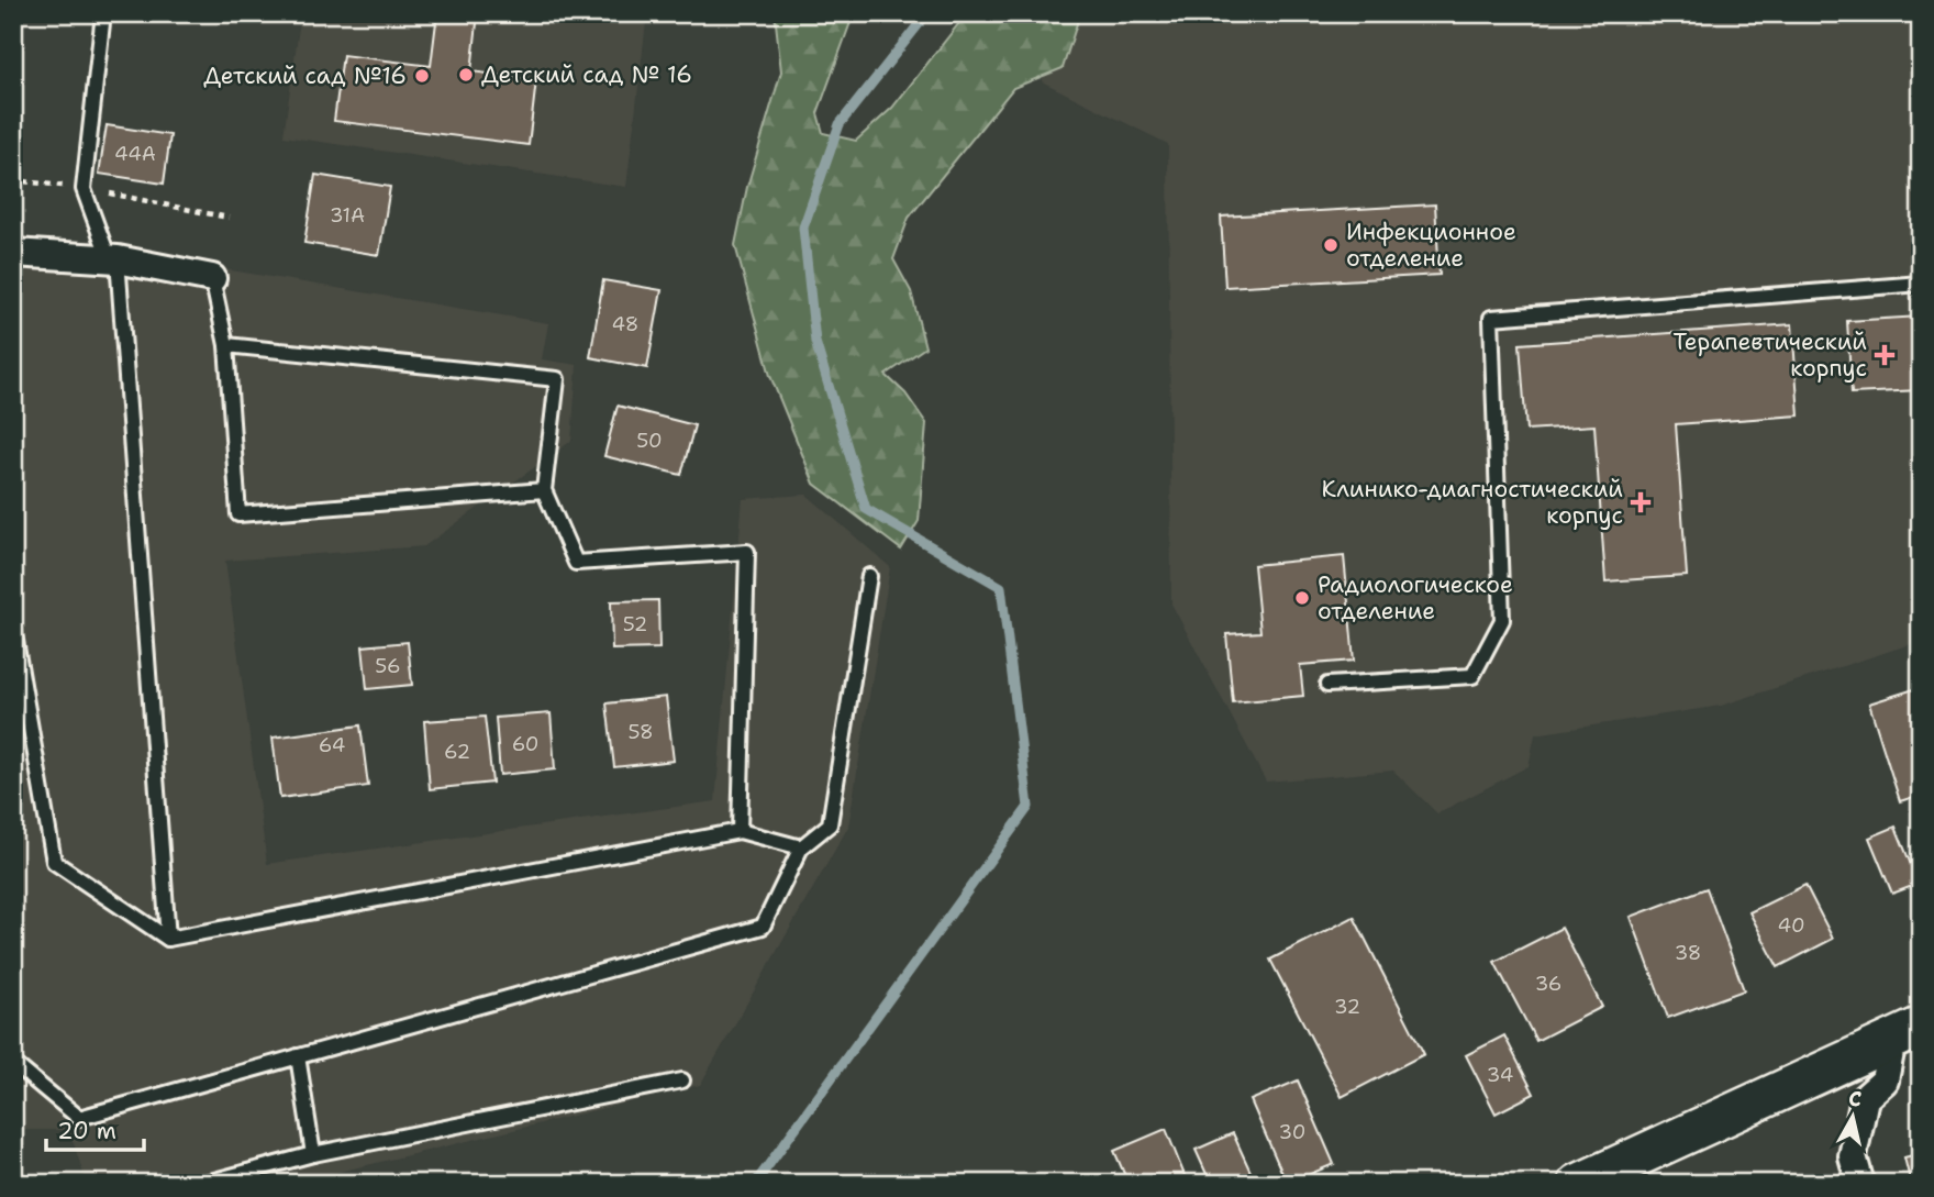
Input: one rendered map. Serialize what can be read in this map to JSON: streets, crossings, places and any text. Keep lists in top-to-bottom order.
{
  "places": {
    "other": [
      "Детский сад № 16",
      "Детский сад №16",
      "Инфекционное отделение",
      "Радиологическое отделение"
    ],
    "health": ["Терапевтический корпус", "Клинико-диагностический корпус"]
  },
  "house_numbers": [
    "44А",
    "31А",
    "48",
    "50",
    "52",
    "56",
    "58",
    "60",
    "64",
    "62",
    "40",
    "38",
    "36",
    "32",
    "34",
    "30"
  ],
  "scale_bar": "20 m",
  "north": "top"
}
